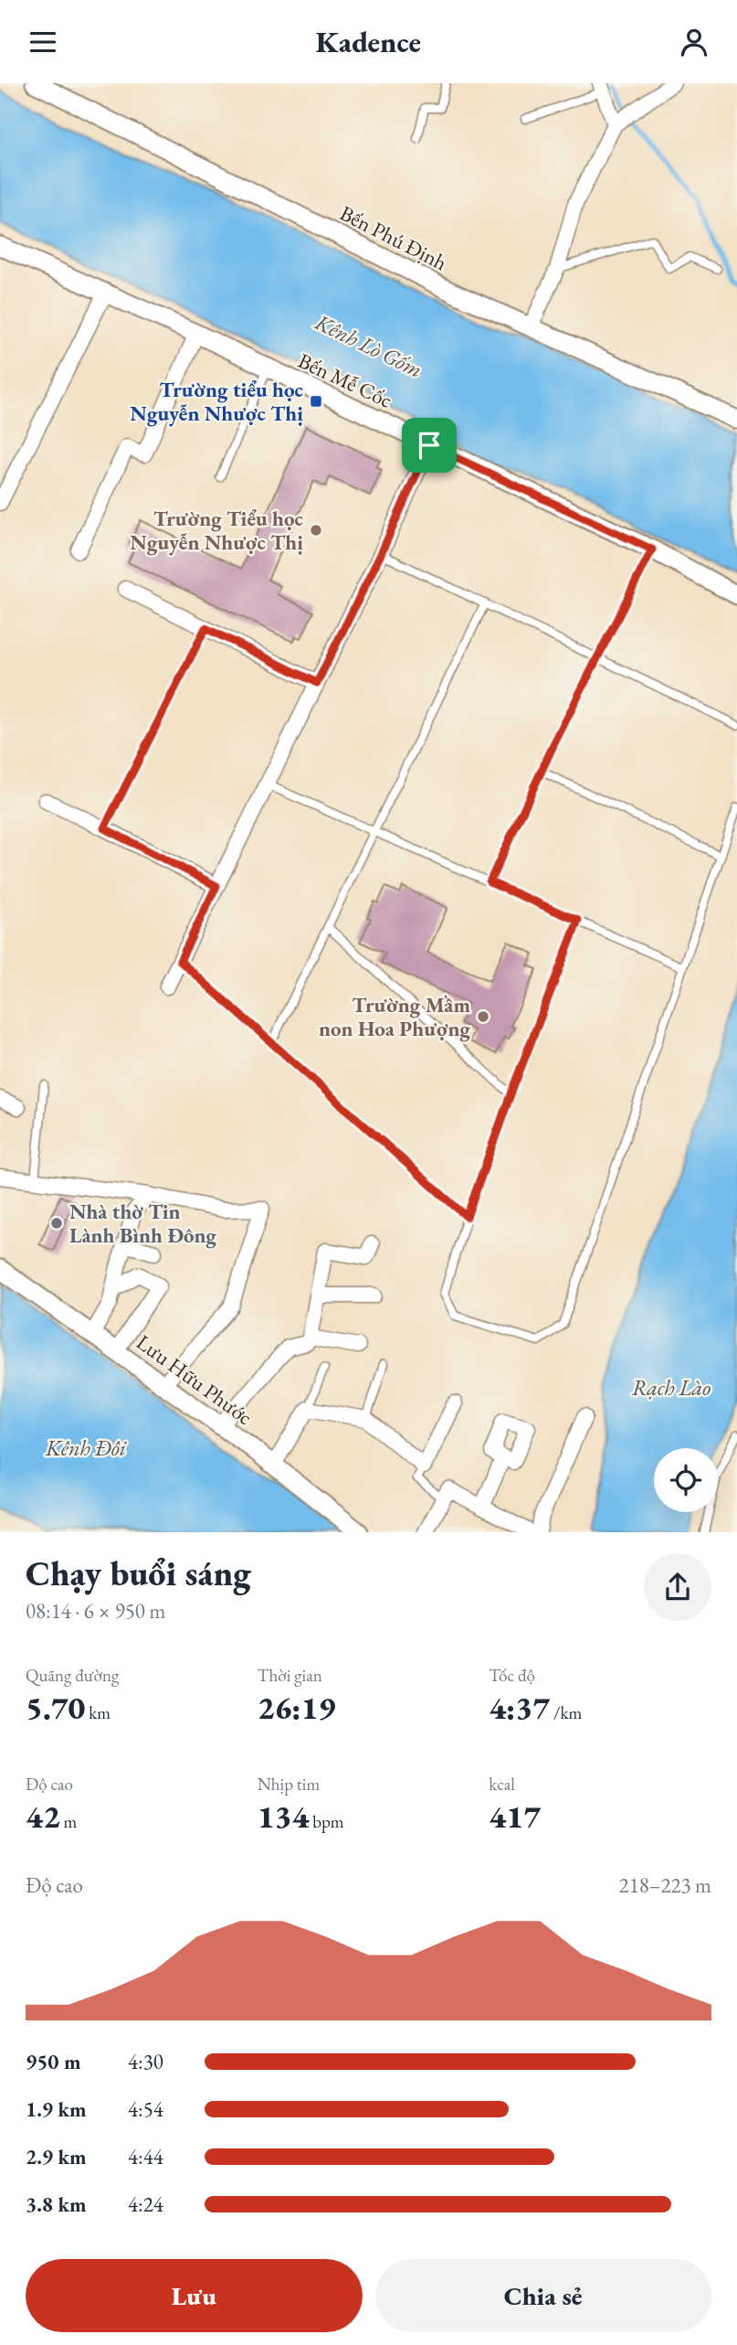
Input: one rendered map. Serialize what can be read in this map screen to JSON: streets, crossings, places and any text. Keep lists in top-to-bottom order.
{
  "streets": {
    "street": ["Bến Phú Định", "Bến Mễ Cốc", "Lưu Hữu Phước"]
  },
  "water": ["Kênh Lò Gốm", "Rạch Lào", "Kênh Đôi"],
  "places": {
    "transit": ["Trường tiểu học Nguyễn Nhược Thị"],
    "other": ["Trường Tiểu học Nguyễn Nhược Thị", "Trường Mầm non Hoa Phượng", "Nhà thờ Tin Lành Bình Đông"]
  },
  "page": {
    "header": "Kadence",
    "heading": ["Chạy buổi sáng", "08:14 · 6 × 950 m"],
    "stats": [
      ["Quãng đường", "5.70 km"],
      ["Thời gian", "26:19"],
      ["Tốc độ", "4:37 /km"],
      ["Độ cao", "42 m"],
      ["Nhịp tim", "134 bpm"],
      ["kcal", "417"]
    ],
    "chart": ["Độ cao", "218–223 m"],
    "list": [
      {
        "name": "950 m",
        "note": "4:30"
      },
      {
        "name": "1.9 km",
        "note": "4:54"
      },
      {
        "name": "2.9 km",
        "note": "4:44"
      },
      {
        "name": "3.8 km",
        "note": "4:24"
      }
    ],
    "buttons": ["Lưu", "Chia sẻ"]
  }
}
